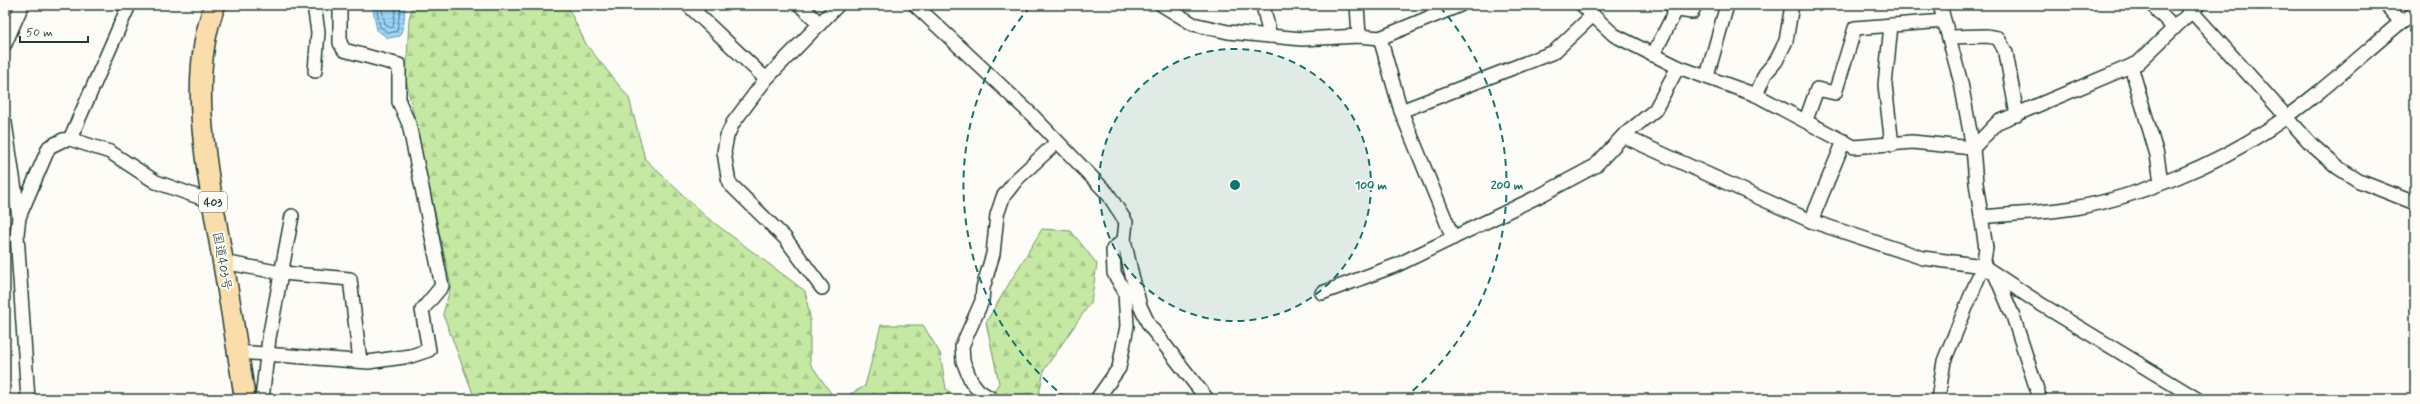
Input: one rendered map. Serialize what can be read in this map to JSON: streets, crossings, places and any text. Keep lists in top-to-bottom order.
{
  "streets": {
    "highway": ["403", "国道403号"]
  },
  "scale_bar": "50 m",
  "rings": ["100 m", "200 m"]
}
